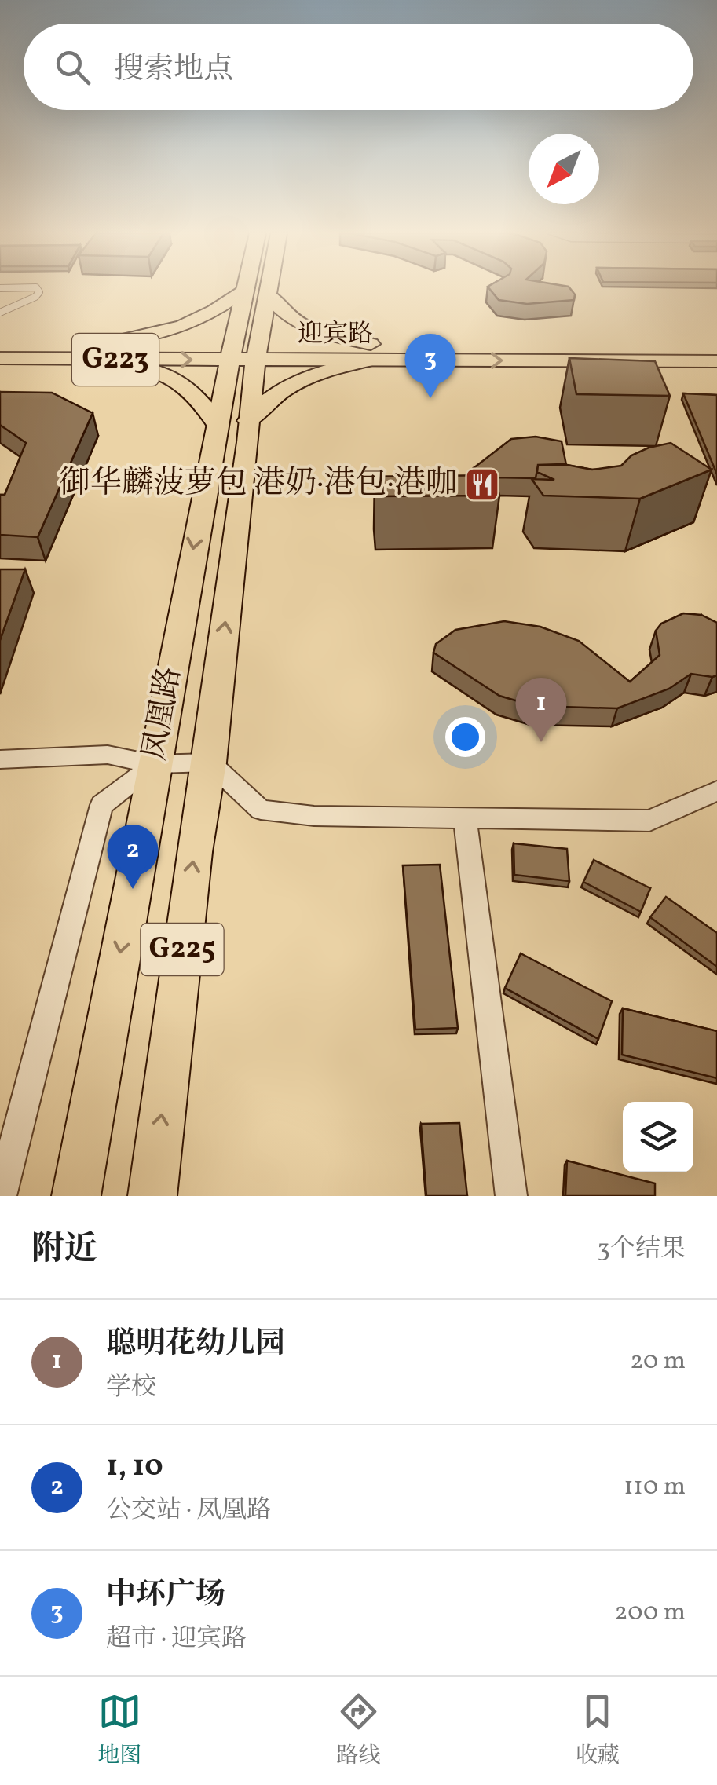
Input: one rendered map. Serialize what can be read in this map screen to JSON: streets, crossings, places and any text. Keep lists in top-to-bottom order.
{
  "streets": {
    "main road": [
      "迎宾路",
      "G223",
      "凤凰路",
      "G225"
    ]
  },
  "crossings": [
    ["迎宾路", "凤凰路"]
  ],
  "places": {
    "restaurant": ["御华麟菠萝包 港奶·港包·港咖"]
  },
  "north": "bottom left",
  "page": {
    "search": "搜索地点",
    "pins": ["3", "1", "2"],
    "heading": ["附近", "3个结果"],
    "list": [
      {
        "mark": "1",
        "name": "聪明花幼儿园",
        "note": "学校",
        "value": "20 m"
      },
      {
        "mark": "2",
        "name": "1, 10",
        "note": "公交站 · 凤凰路",
        "value": "110 m"
      },
      {
        "mark": "3",
        "name": "中环广场",
        "note": "超市 · 迎宾路",
        "value": "200 m"
      }
    ],
    "nav": ["地图", "路线", "收藏"]
  }
}
